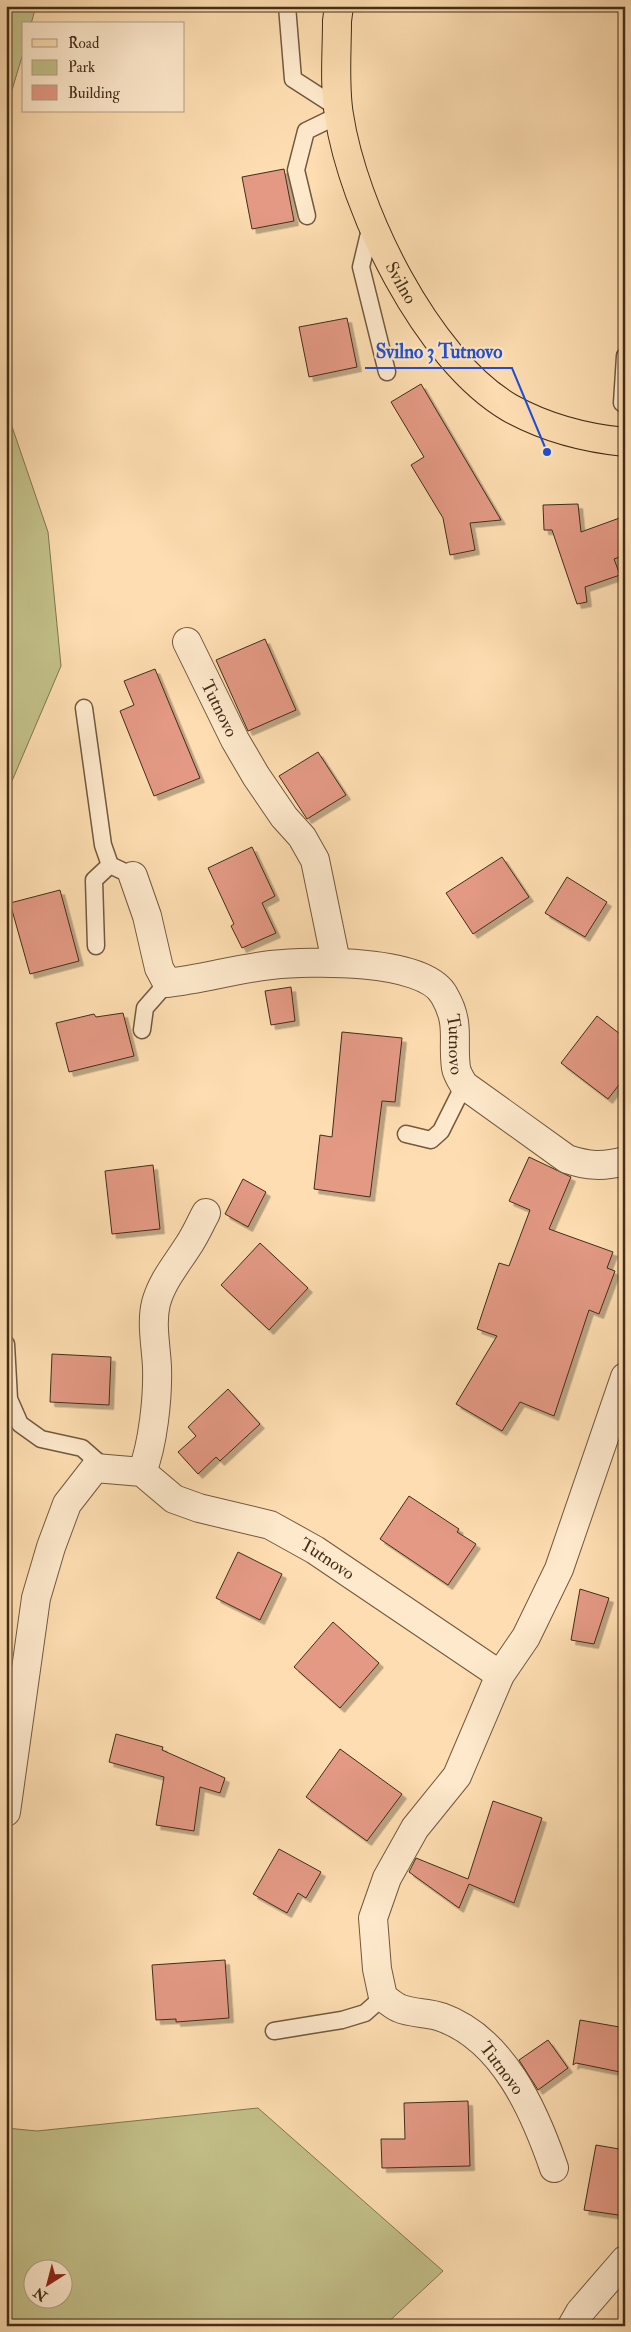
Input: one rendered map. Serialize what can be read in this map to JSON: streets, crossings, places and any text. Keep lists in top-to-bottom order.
{
  "streets": {
    "main road": ["Svilno"],
    "street": ["Tutnovo"]
  },
  "places": ["Svilno 3 Tutnovo"],
  "legend": ["Road", "Park", "Building"],
  "north": "bottom left"
}
